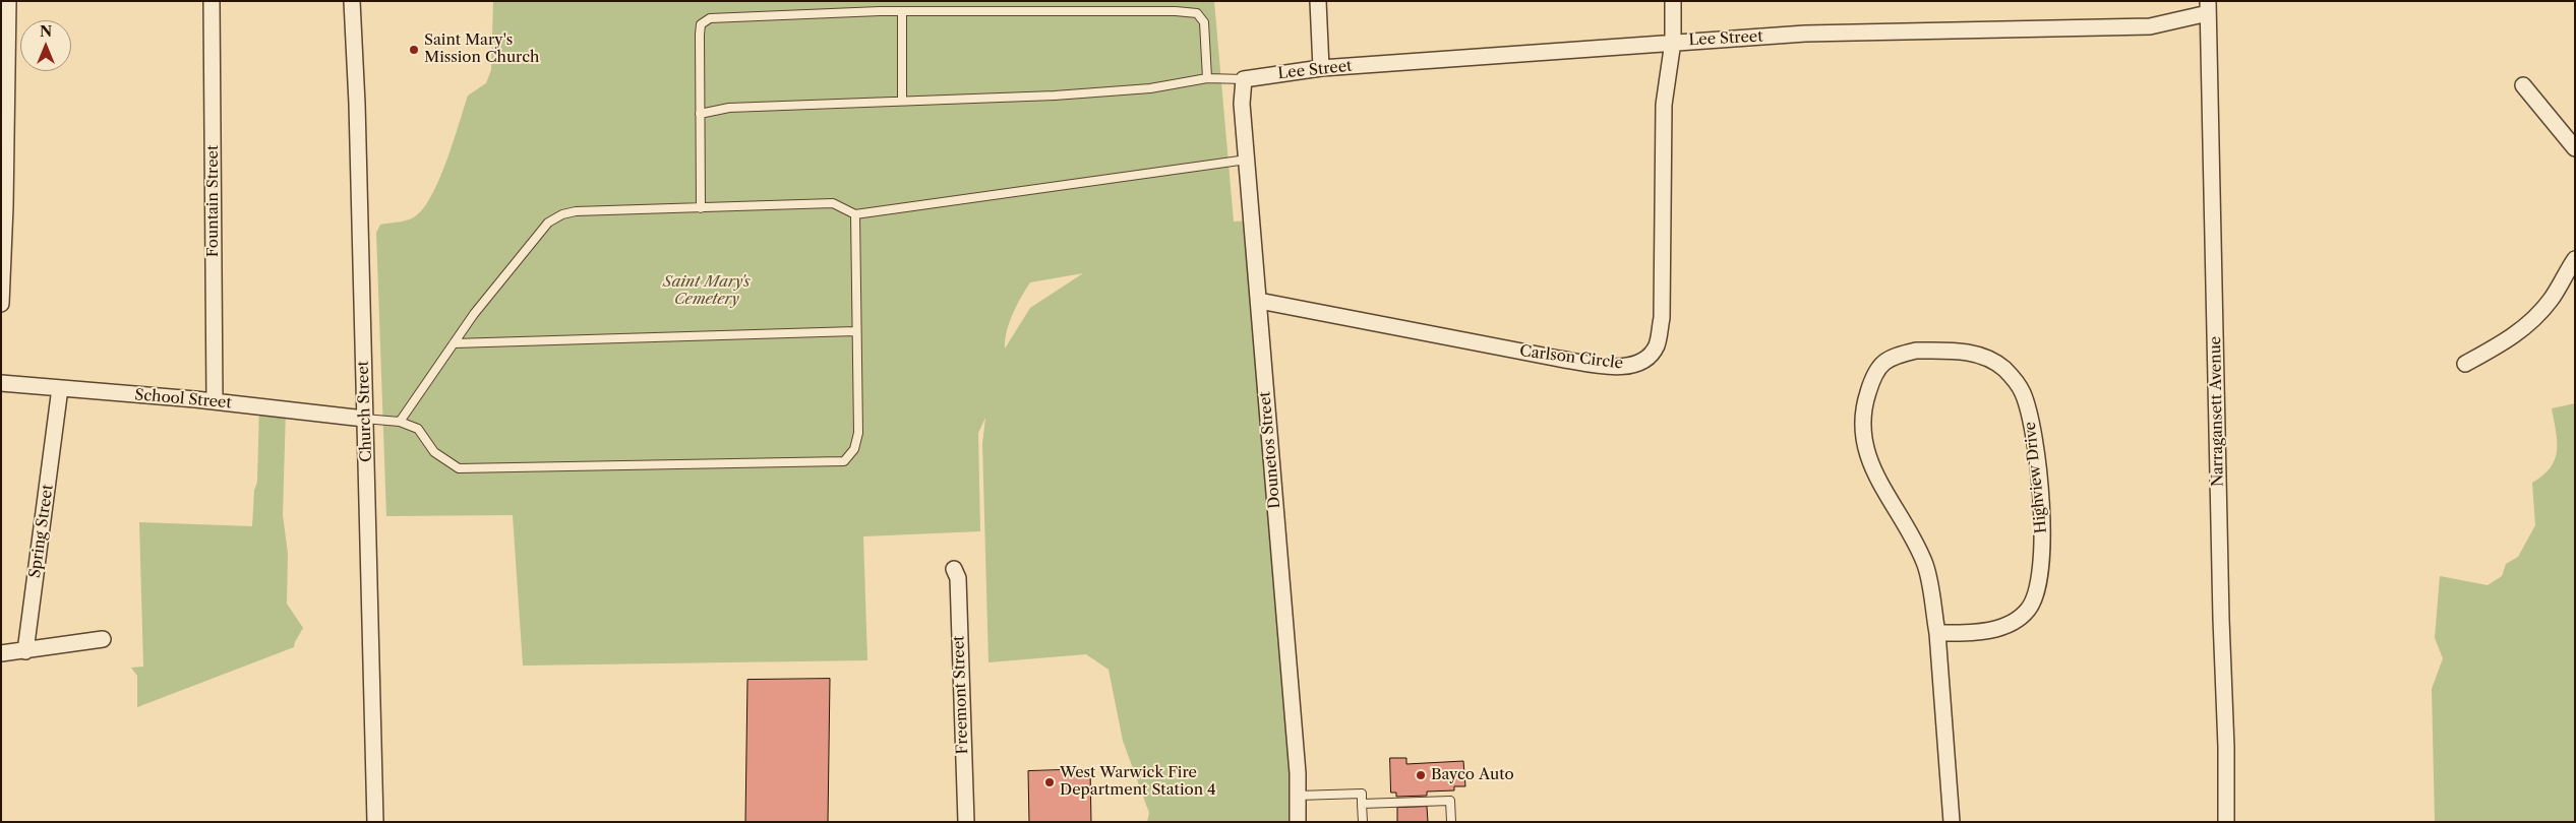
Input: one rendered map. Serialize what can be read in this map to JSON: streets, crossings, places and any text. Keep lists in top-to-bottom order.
{
  "streets": {
    "street": [
      "Lee Street",
      "Fountain Street",
      "Carlson Circle",
      "School Street",
      "Church Street",
      "Narragansett Avenue",
      "Dounetos Street",
      "Highview Drive",
      "Spring Street",
      "Freemont Street"
    ]
  },
  "crossings": [
    ["Lee Street", "Carlson Circle"],
    ["Lee Street", "Narragansett Avenue"],
    ["Lee Street", "Dounetos Street"],
    ["Fountain Street", "School Street"],
    ["Carlson Circle", "Dounetos Street"],
    ["School Street", "Church Street"],
    ["School Street", "Spring Street"]
  ],
  "parks": ["Saint Mary's Cemetery"],
  "places": ["Saint Mary's Mission Church", "Bayco Auto", "West Warwick Fire Department Station 4"],
  "north": "top"
}
